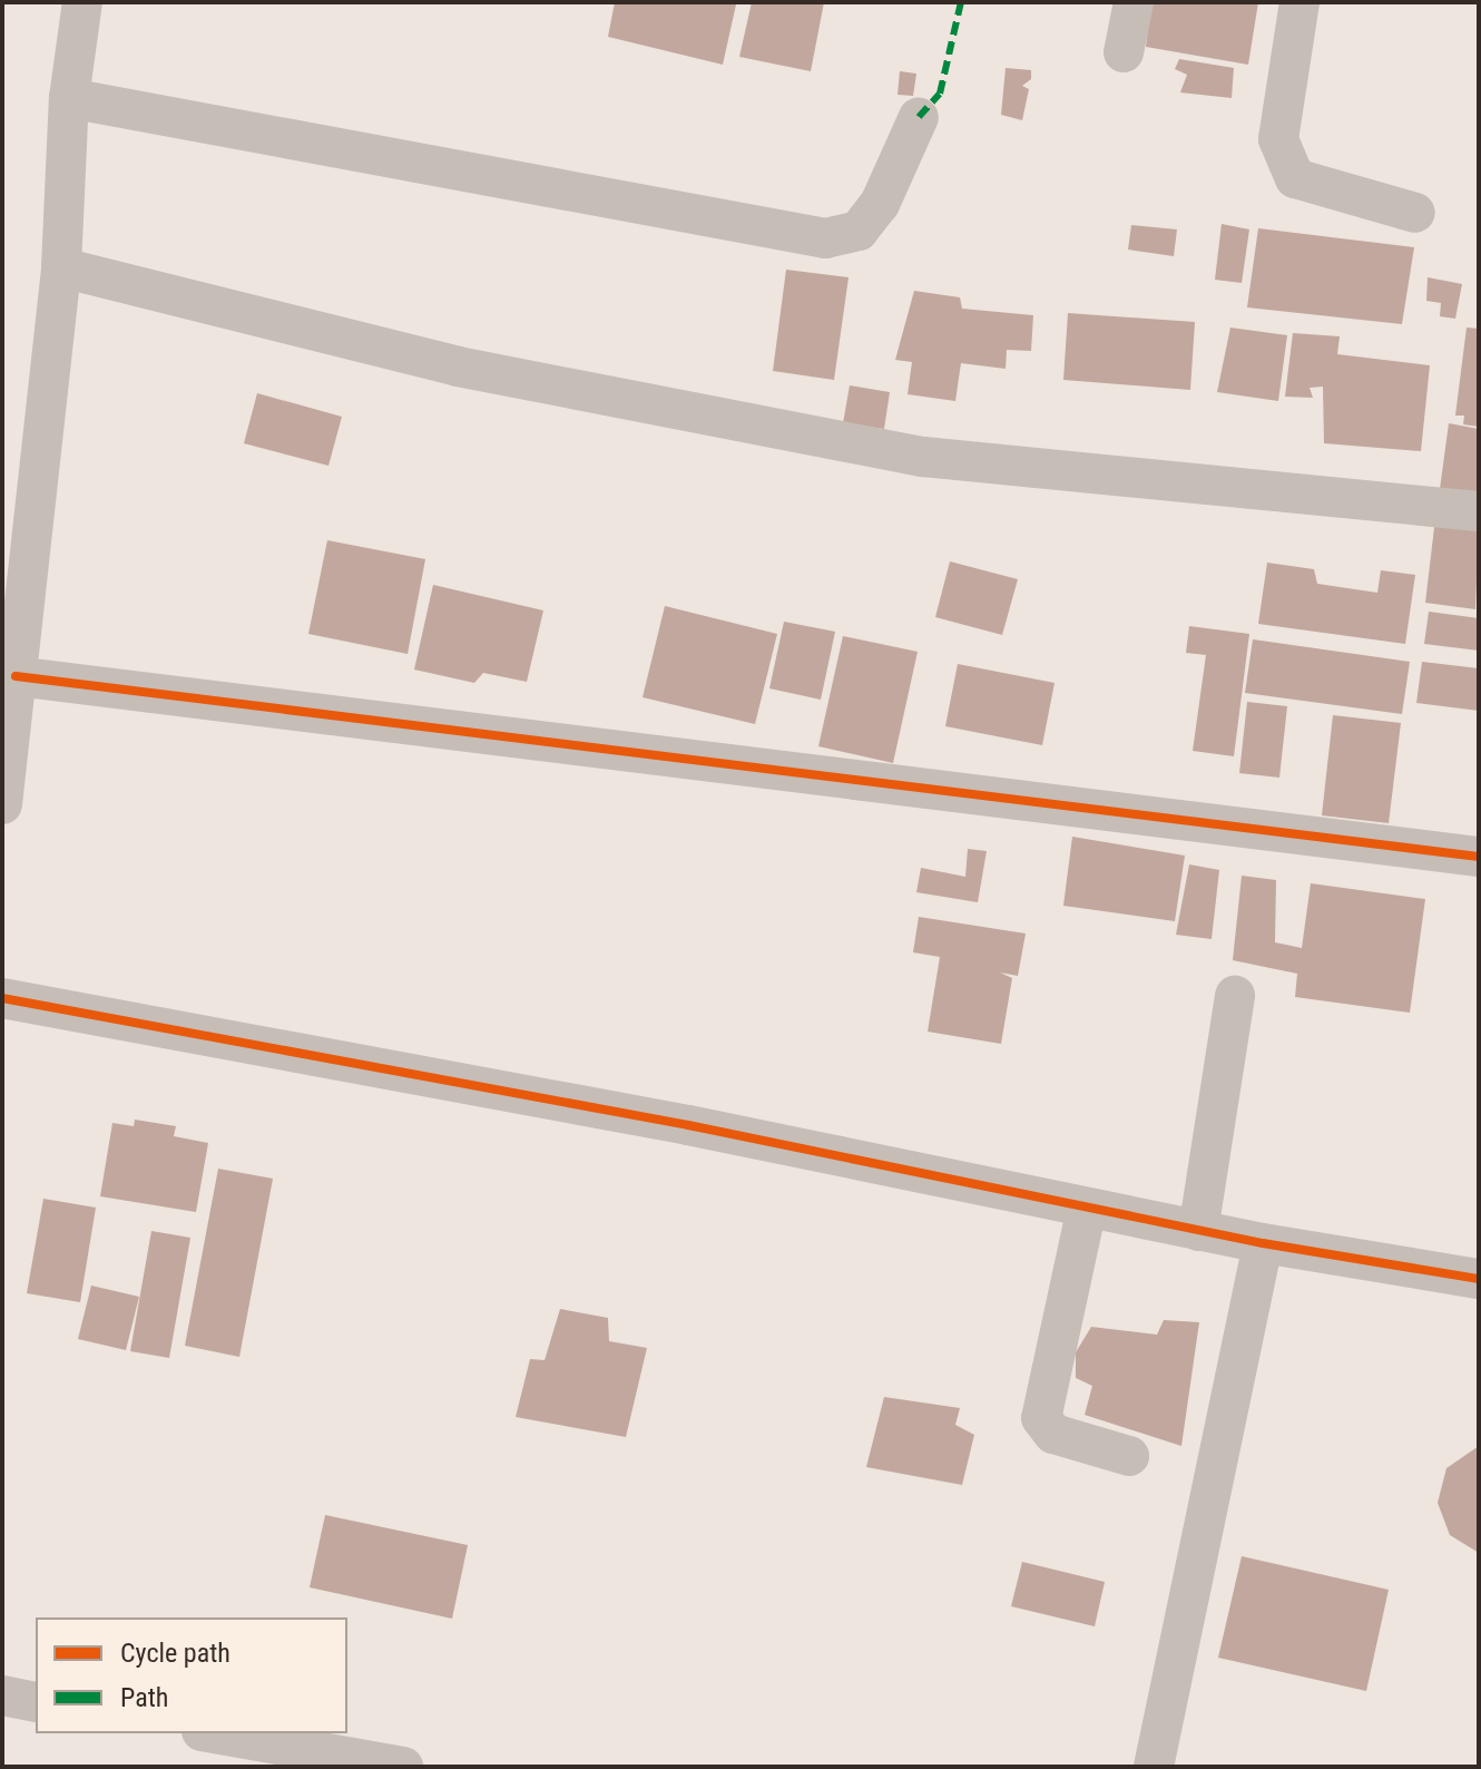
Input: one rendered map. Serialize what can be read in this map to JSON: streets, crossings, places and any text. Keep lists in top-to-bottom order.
{
  "legend": ["Cycle path", "Path"]
}
